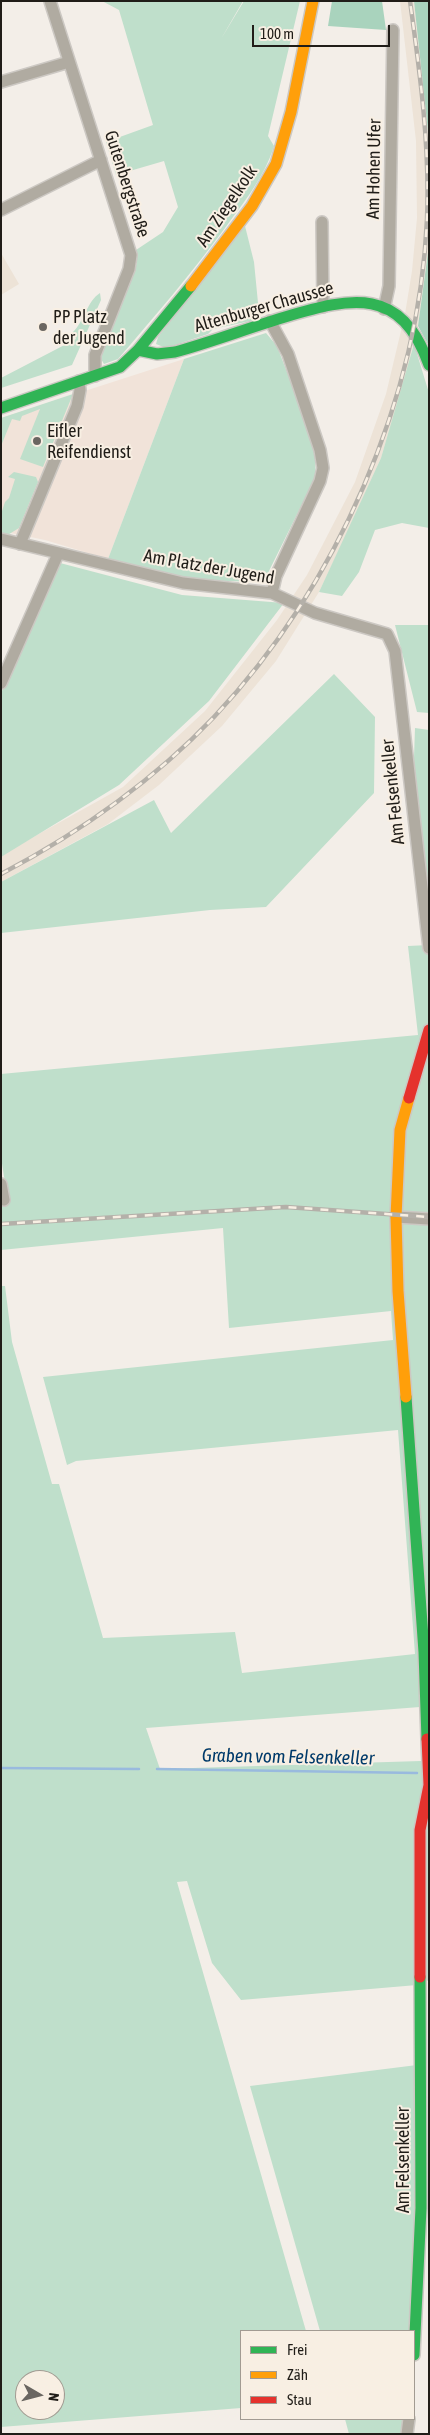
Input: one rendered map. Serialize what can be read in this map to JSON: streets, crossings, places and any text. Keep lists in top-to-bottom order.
{
  "streets": {
    "street": [
      "Am Hohen Ufer",
      "Gutenbergstraße",
      "Am Ziegelkolk",
      "Altenburger Chaussee",
      "Am Platz der Jugend",
      "Am Felsenkeller"
    ]
  },
  "crossings": [
    ["Am Hohen Ufer", "Altenburger Chaussee"],
    ["Am Ziegelkolk", "Altenburger Chaussee"],
    ["Am Platz der Jugend", "Am Felsenkeller"]
  ],
  "water": ["Graben vom Felsenkeller"],
  "places": ["PP Platz der Jugend", "Eifler Reifendienst"],
  "legend": ["Frei", "Zäh", "Stau"],
  "scale_bar": "100 m",
  "north": "right"
}
